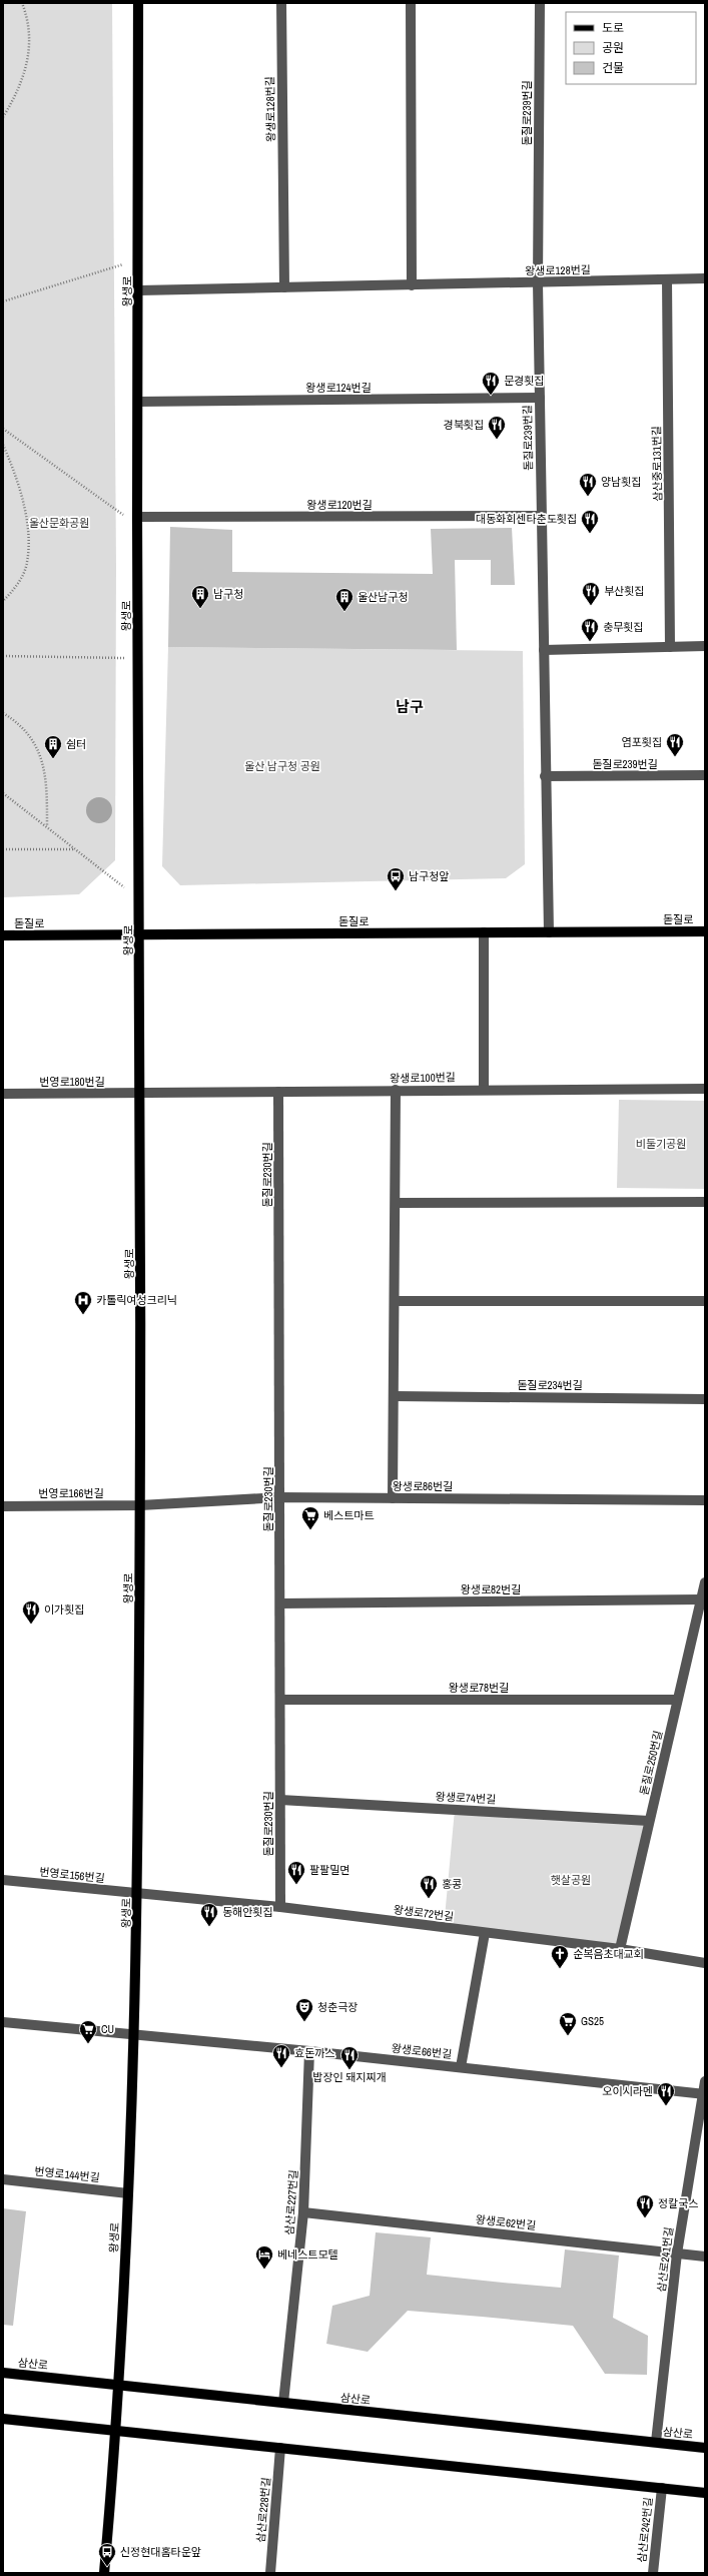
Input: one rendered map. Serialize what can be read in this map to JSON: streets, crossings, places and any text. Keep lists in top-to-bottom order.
{
  "streets": {
    "main road": ["왕생로", "돋질로", "삼산로"],
    "street": [
      "왕생로128번길",
      "돋질로239번길",
      "왕생로124번길",
      "삼산중로131번길",
      "왕생로120번길",
      "왕생로100번길",
      "번영로180번길",
      "돋질로230번길",
      "돋질로234번길",
      "왕생로86번길",
      "번영로166번길",
      "왕생로82번길",
      "왕생로78번길",
      "돋질로250번길",
      "왕생로74번길",
      "번영로156번길",
      "왕생로72번길",
      "왕생로66번길",
      "번영로144번길",
      "삼산로227번길",
      "왕생로62번길",
      "삼산로241번길",
      "삼산로228번길",
      "삼산로242번길"
    ]
  },
  "crossings": [
    ["왕생로128번길", "돋질로239번길"],
    ["왕생로128번길", "왕생로"],
    ["왕생로128번길", "삼산중로131번길"],
    ["돋질로239번길", "왕생로124번길"],
    ["돋질로239번길", "왕생로120번길"],
    ["돋질로239번길", "돋질로"],
    ["왕생로", "왕생로124번길"],
    ["왕생로", "왕생로120번길"],
    ["왕생로", "돋질로"],
    ["왕생로", "왕생로100번길"],
    ["왕생로", "번영로180번길"],
    ["왕생로", "왕생로86번길"],
    ["왕생로", "번영로166번길"],
    ["왕생로", "번영로156번길"],
    ["왕생로", "왕생로72번길"],
    ["왕생로", "왕생로66번길"],
    ["왕생로", "번영로144번길"],
    ["왕생로", "삼산로"],
    ["왕생로100번길", "번영로180번길"],
    ["왕생로100번길", "돋질로230번길"],
    ["돋질로230번길", "왕생로86번길"],
    ["돋질로230번길", "왕생로82번길"],
    ["돋질로230번길", "왕생로78번길"],
    ["돋질로230번길", "왕생로74번길"],
    ["돋질로230번길", "왕생로72번길"],
    ["왕생로86번길", "번영로166번길"],
    ["왕생로82번길", "돋질로250번길"],
    ["왕생로78번길", "돋질로250번길"],
    ["돋질로250번길", "왕생로74번길"],
    ["돋질로250번길", "왕생로72번길"],
    ["번영로156번길", "왕생로72번길"],
    ["왕생로66번길", "삼산로227번길"],
    ["왕생로66번길", "삼산로241번길"],
    ["삼산로227번길", "왕생로62번길"],
    ["삼산로227번길", "삼산로"],
    ["왕생로62번길", "삼산로241번길"],
    ["삼산로241번길", "삼산로"]
  ],
  "districts": ["남구"],
  "parks": [
    "울산문화공원",
    "울산 남구청 공원",
    "비둘기공원",
    "햇살공원"
  ],
  "places": {
    "restaurant": [
      "문경횟집",
      "경북횟집",
      "양남횟집",
      "대동화회센타춘도횟집",
      "부산횟집",
      "충무횟집",
      "염포횟집",
      "이가횟집",
      "팔팔밀면",
      "홍콩",
      "동해안횟집",
      "효돈까스",
      "밥장인 돼지찌개",
      "오이시라멘",
      "정칼국스"
    ],
    "building": ["남구청", "울산남구청", "쉼터"],
    "bus stop": ["남구청앞", "신정현대홈타운앞"],
    "hospital": ["카톨릭여성크리닉"],
    "supermarket": ["베스트마트", "GS25", "CU"],
    "church": ["순복음초대교회"],
    "theatre": ["청춘극장"],
    "hotel": ["베네스트모텔"]
  },
  "legend": ["도로", "공원", "건물"]
}
